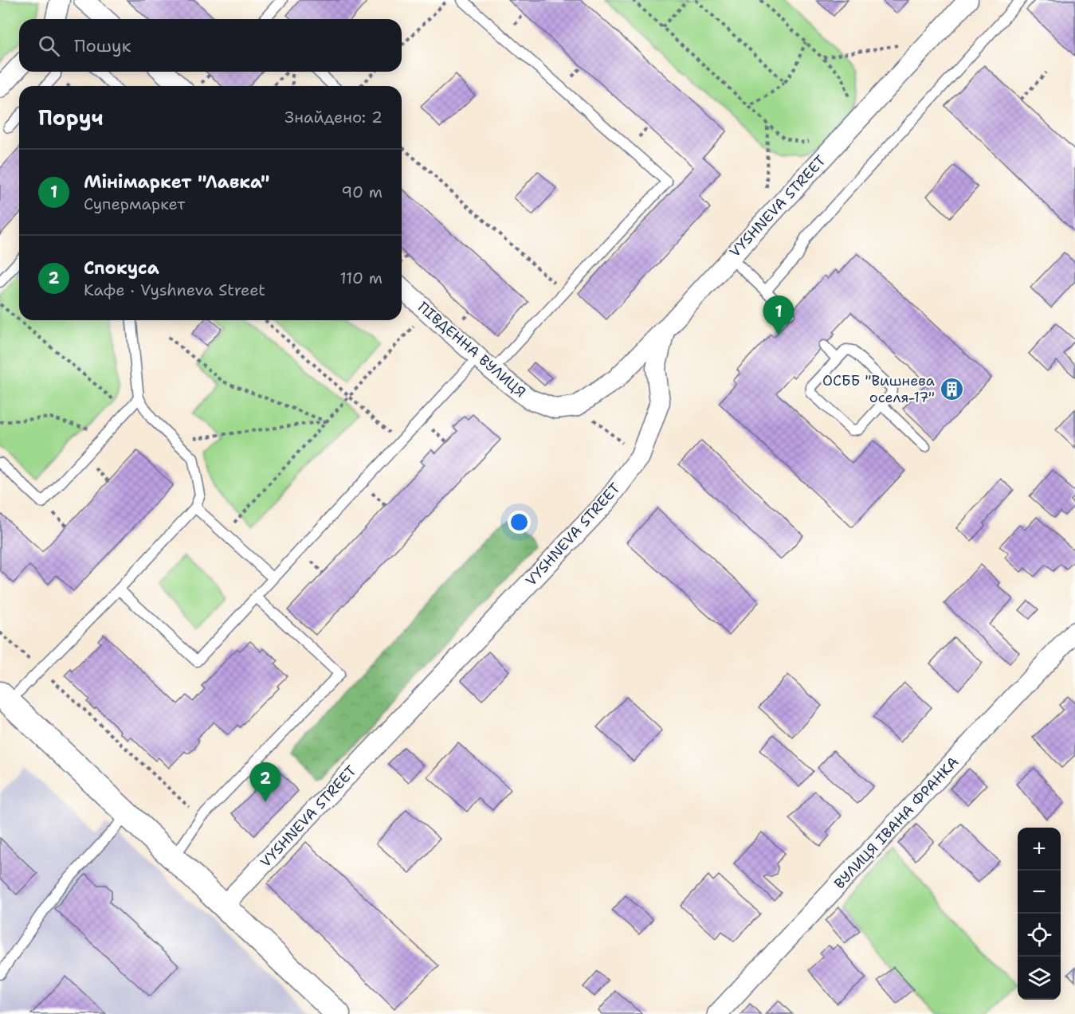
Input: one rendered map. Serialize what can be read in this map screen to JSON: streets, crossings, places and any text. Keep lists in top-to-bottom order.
{
  "streets": {
    "street": ["VYSHNEVA STREET", "ПІВДЕННА ВУЛИЦЯ", "ВУЛИЦЯ ІВАНА ФРАНКА"]
  },
  "places": {
    "building": ["ОСББ \"Вишнева оселя-17\""]
  },
  "page": {
    "search": "Пошук",
    "heading": ["Поруч", "Знайдено: 2"],
    "list": [
      {
        "mark": "1",
        "name": "Мінімаркет \"Лавка\"",
        "note": "Супермаркет",
        "value": "90 m"
      },
      {
        "mark": "2",
        "name": "Спокуса",
        "note": "Кафе · Vyshneva Street",
        "value": "110 m"
      }
    ],
    "pins": ["1", "2"],
    "map_buttons": ["+", "−"]
  }
}
